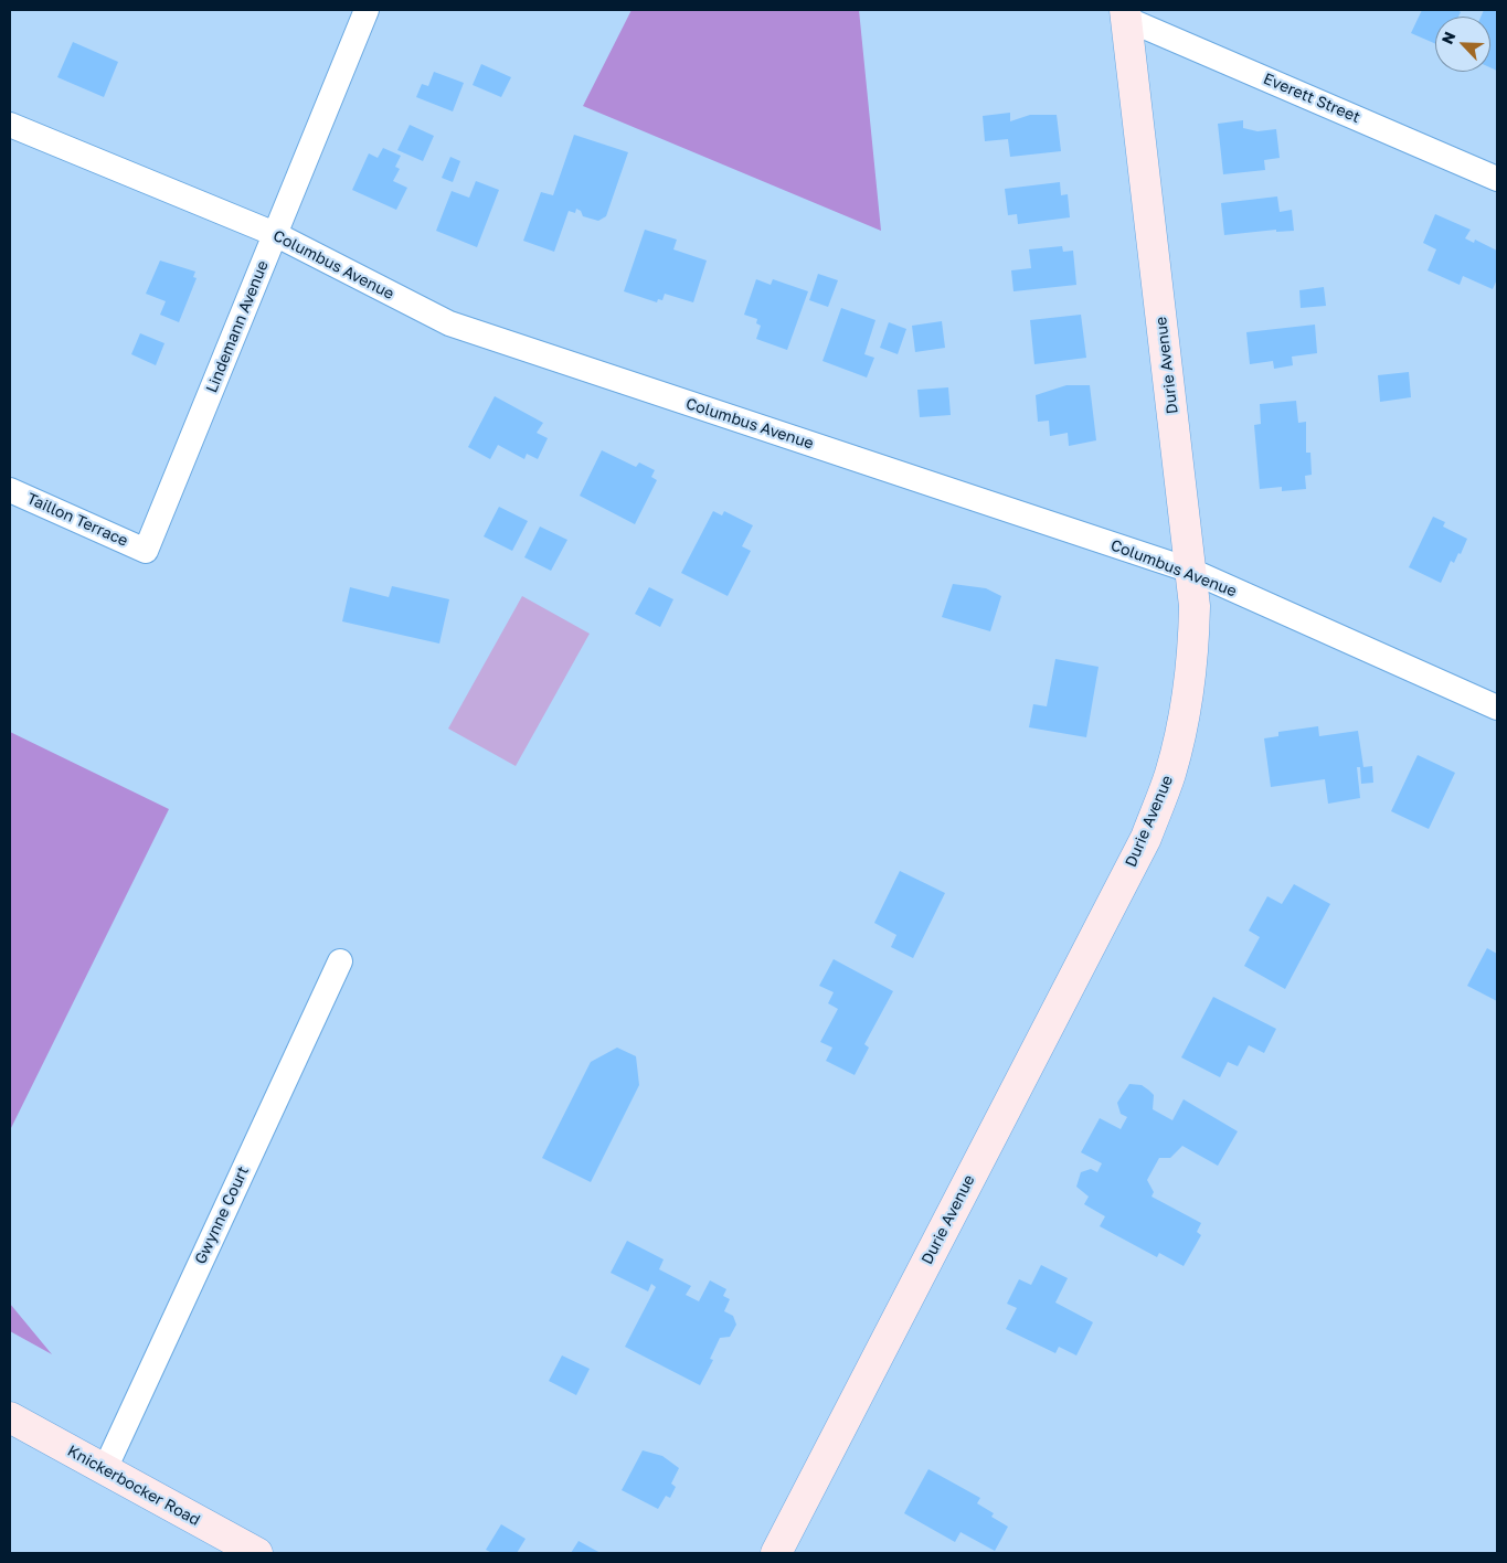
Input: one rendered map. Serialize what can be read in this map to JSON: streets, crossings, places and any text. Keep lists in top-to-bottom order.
{
  "streets": {
    "street": [
      "Everett Street",
      "Columbus Avenue",
      "Lindemann Avenue",
      "Durie Avenue",
      "Taillon Terrace",
      "Gwynne Court",
      "Knickerbocker Road"
    ]
  },
  "crossings": [
    ["Everett Street", "Durie Avenue"],
    ["Columbus Avenue", "Lindemann Avenue"],
    ["Columbus Avenue", "Durie Avenue"],
    ["Lindemann Avenue", "Taillon Terrace"],
    ["Gwynne Court", "Knickerbocker Road"]
  ],
  "north": "top left"
}
